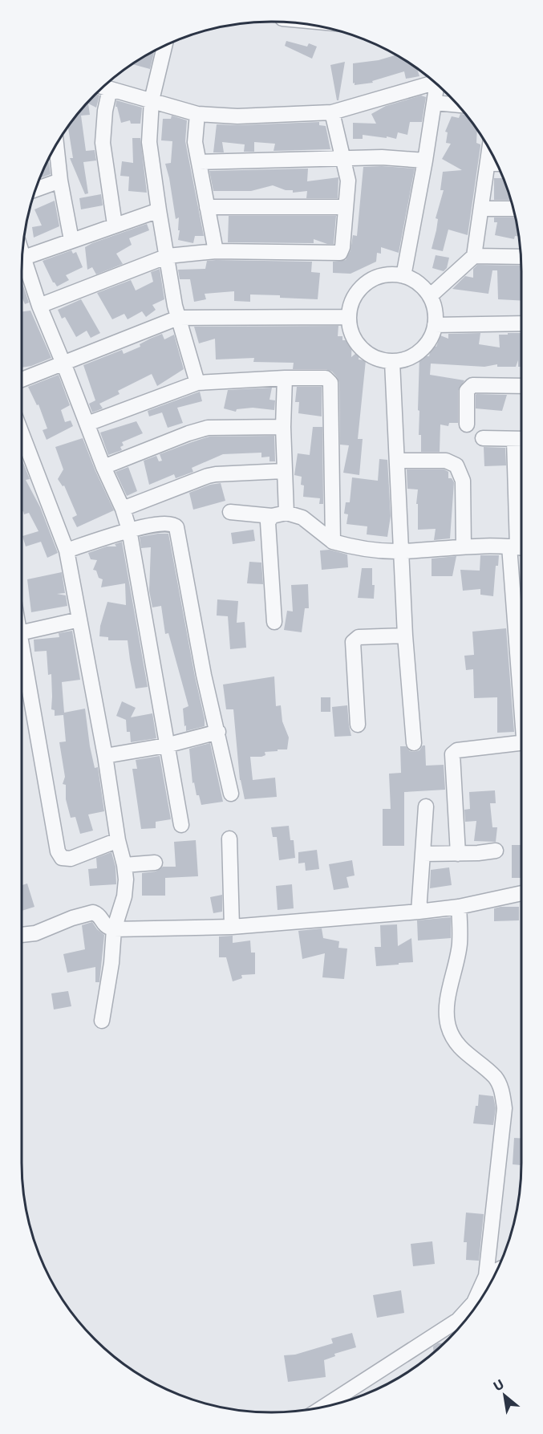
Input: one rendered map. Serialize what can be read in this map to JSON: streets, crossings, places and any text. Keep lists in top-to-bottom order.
{
  "north": "top left"
}
